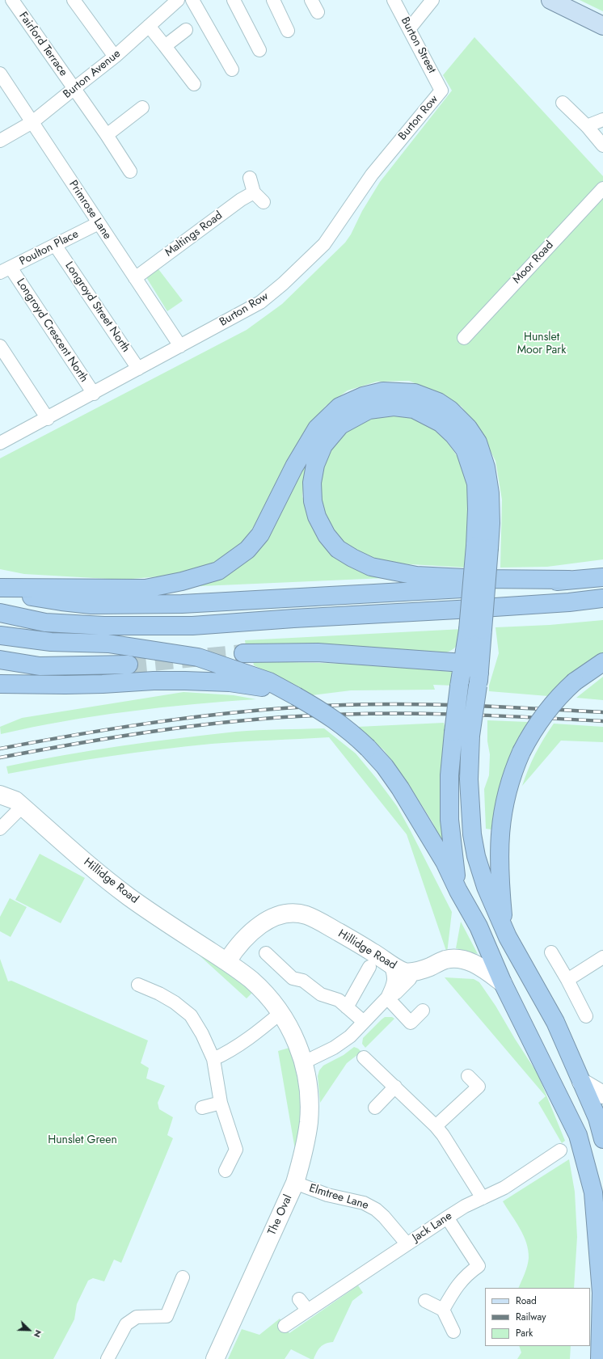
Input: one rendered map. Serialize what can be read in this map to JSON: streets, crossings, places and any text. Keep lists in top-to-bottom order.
{
  "streets": {
    "street": [
      "Fairford Terrace",
      "Burton Street",
      "Burton Avenue",
      "Burton Row",
      "Primrose Lane",
      "Maltings Road",
      "Poulton Place",
      "Moor Road",
      "Longroyd Street North",
      "Longroyd Crescent North",
      "Hillidge Road",
      "Elmtree Lane",
      "The Oval",
      "Jack Lane"
    ]
  },
  "crossings": [
    ["Fairford Terrace", "Burton Avenue"],
    ["Burton Street", "Burton Row"],
    ["Burton Avenue", "Primrose Lane"],
    ["Burton Row", "Primrose Lane"],
    ["Burton Row", "Longroyd Street North"],
    ["Burton Row", "Longroyd Crescent North"],
    ["Primrose Lane", "Maltings Road"],
    ["Primrose Lane", "Poulton Place"],
    ["Poulton Place", "Longroyd Street North"],
    ["Poulton Place", "Longroyd Crescent North"],
    ["Hillidge Road", "The Oval"],
    ["Elmtree Lane", "The Oval"],
    ["Elmtree Lane", "Jack Lane"]
  ],
  "parks": ["Hunslet Moor Park", "Hunslet Green"],
  "legend": ["Road", "Railway", "Park"],
  "north": "bottom right"
}
